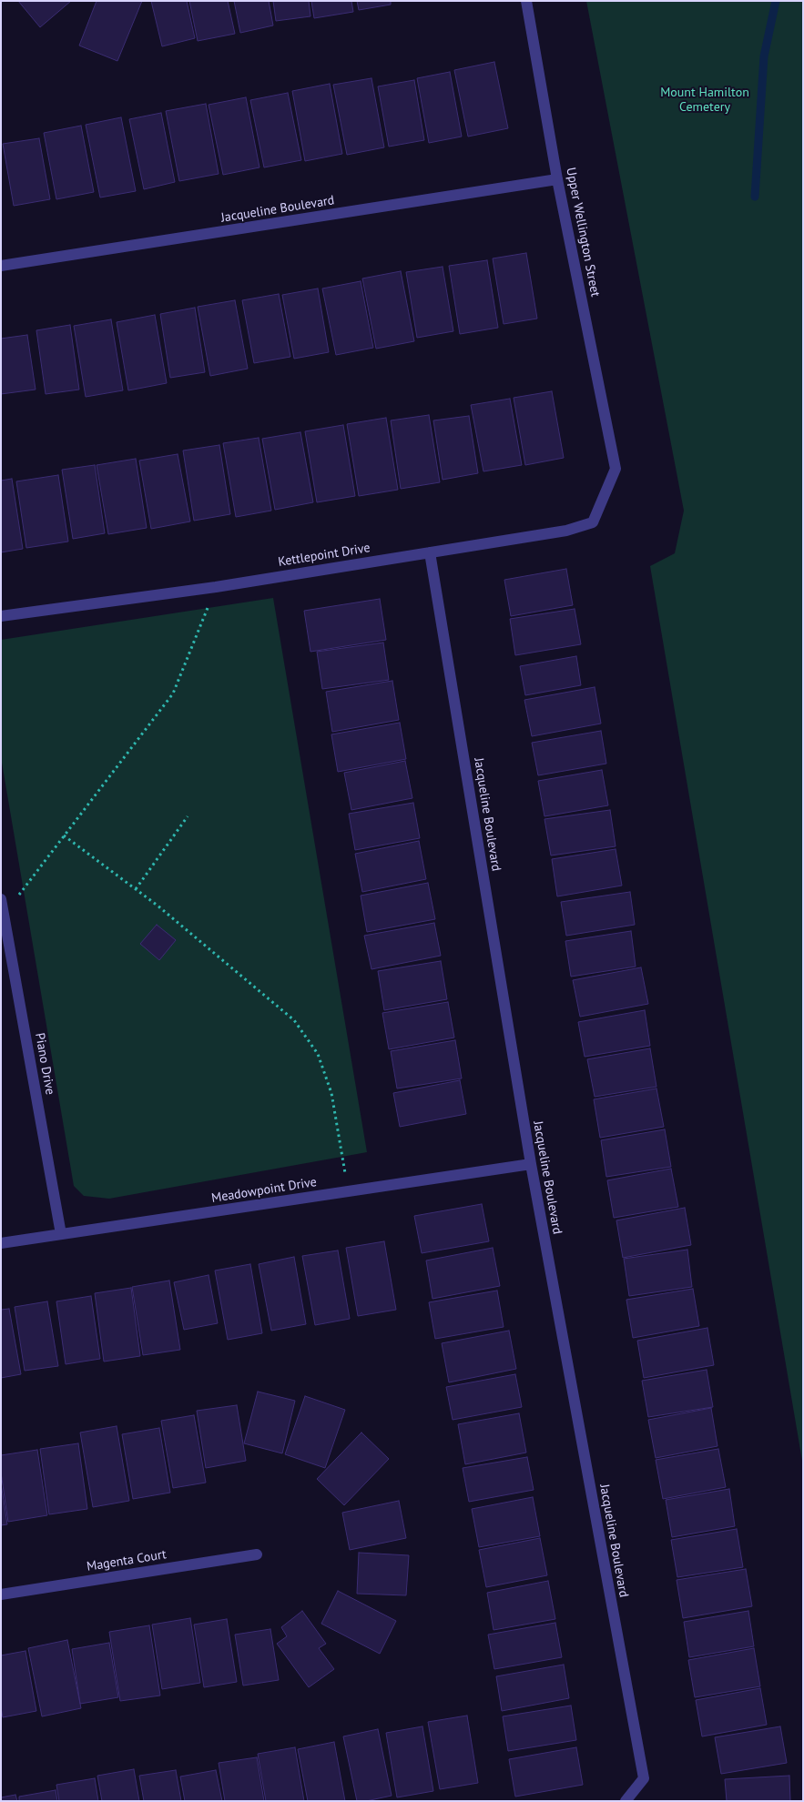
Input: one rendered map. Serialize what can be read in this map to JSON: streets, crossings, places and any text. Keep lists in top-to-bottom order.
{
  "streets": {
    "street": [
      "Jacqueline Boulevard",
      "Upper Wellington Street",
      "Kettlepoint Drive",
      "Piano Drive",
      "Meadowpoint Drive",
      "Magenta Court"
    ]
  },
  "crossings": [
    ["Jacqueline Boulevard", "Upper Wellington Street"],
    ["Jacqueline Boulevard", "Kettlepoint Drive"],
    ["Jacqueline Boulevard", "Meadowpoint Drive"],
    ["Upper Wellington Street", "Kettlepoint Drive"],
    ["Piano Drive", "Meadowpoint Drive"]
  ],
  "parks": ["Mount Hamilton Cemetery"]
}
